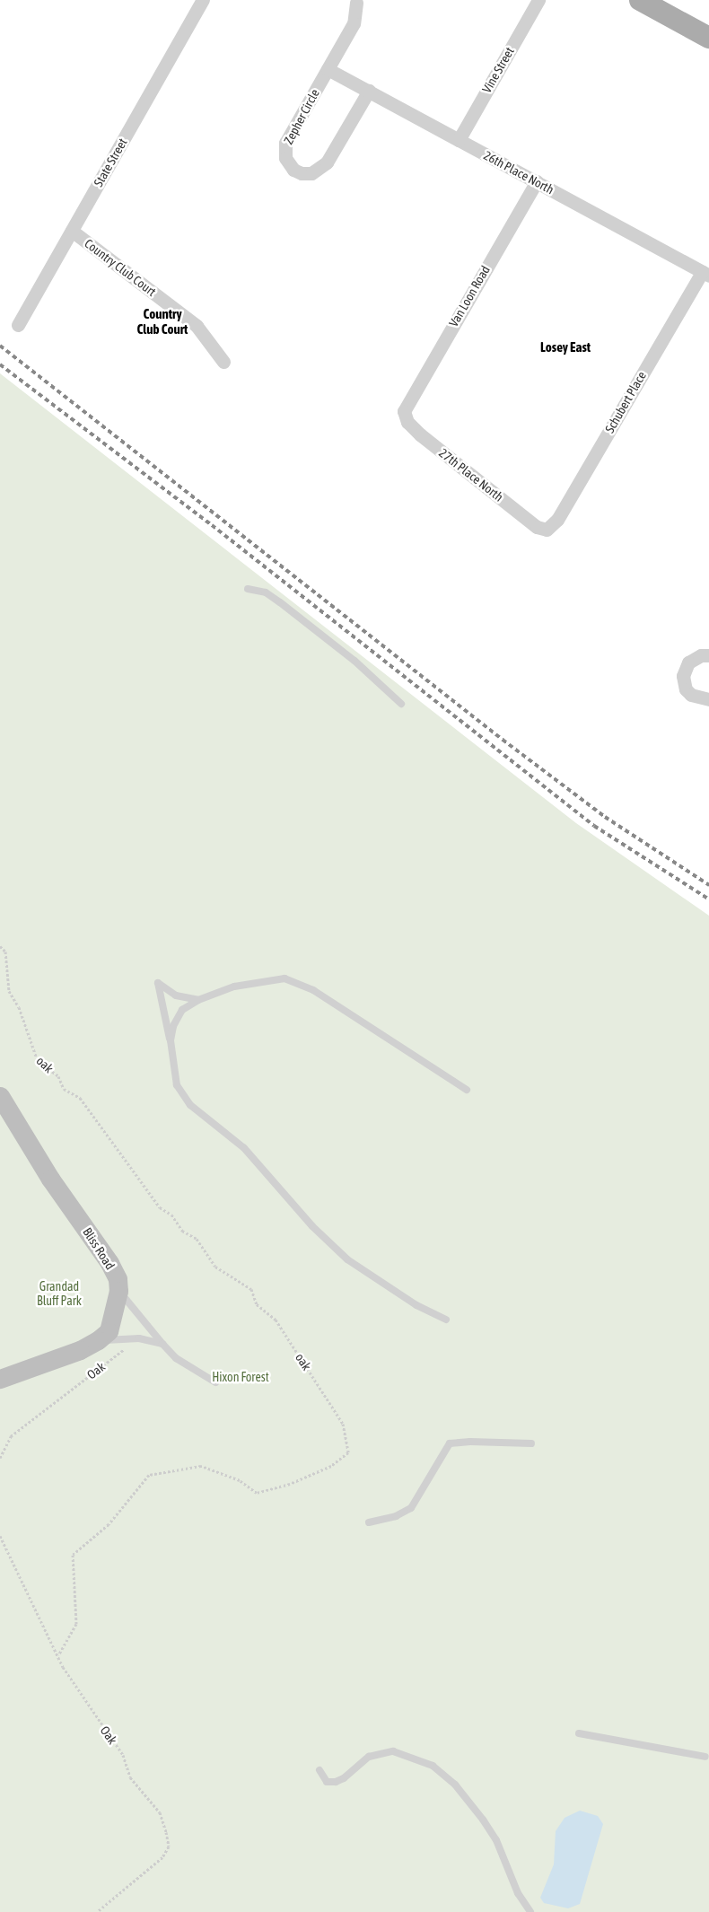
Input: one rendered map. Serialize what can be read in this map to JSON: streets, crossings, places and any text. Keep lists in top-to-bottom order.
{
  "streets": {
    "street": [
      "Vine Street",
      "Zepher Circle",
      "State Street",
      "26th Place North",
      "Country Club Court",
      "Van Loon Road",
      "Schubert Place",
      "27th Place North",
      "Bliss Road"
    ],
    "path": ["oak", "Oak"]
  },
  "crossings": [
    ["Vine Street", "26th Place North"],
    ["Zepher Circle", "26th Place North"],
    ["State Street", "Country Club Court"],
    ["26th Place North", "Van Loon Road"],
    ["26th Place North", "Schubert Place"],
    ["Van Loon Road", "27th Place North"],
    ["Schubert Place", "27th Place North"],
    ["oak", "Oak"]
  ],
  "districts": ["Country Club Court", "Losey East"],
  "parks": ["Grandad Bluff Park", "Hixon Forest"]
}
